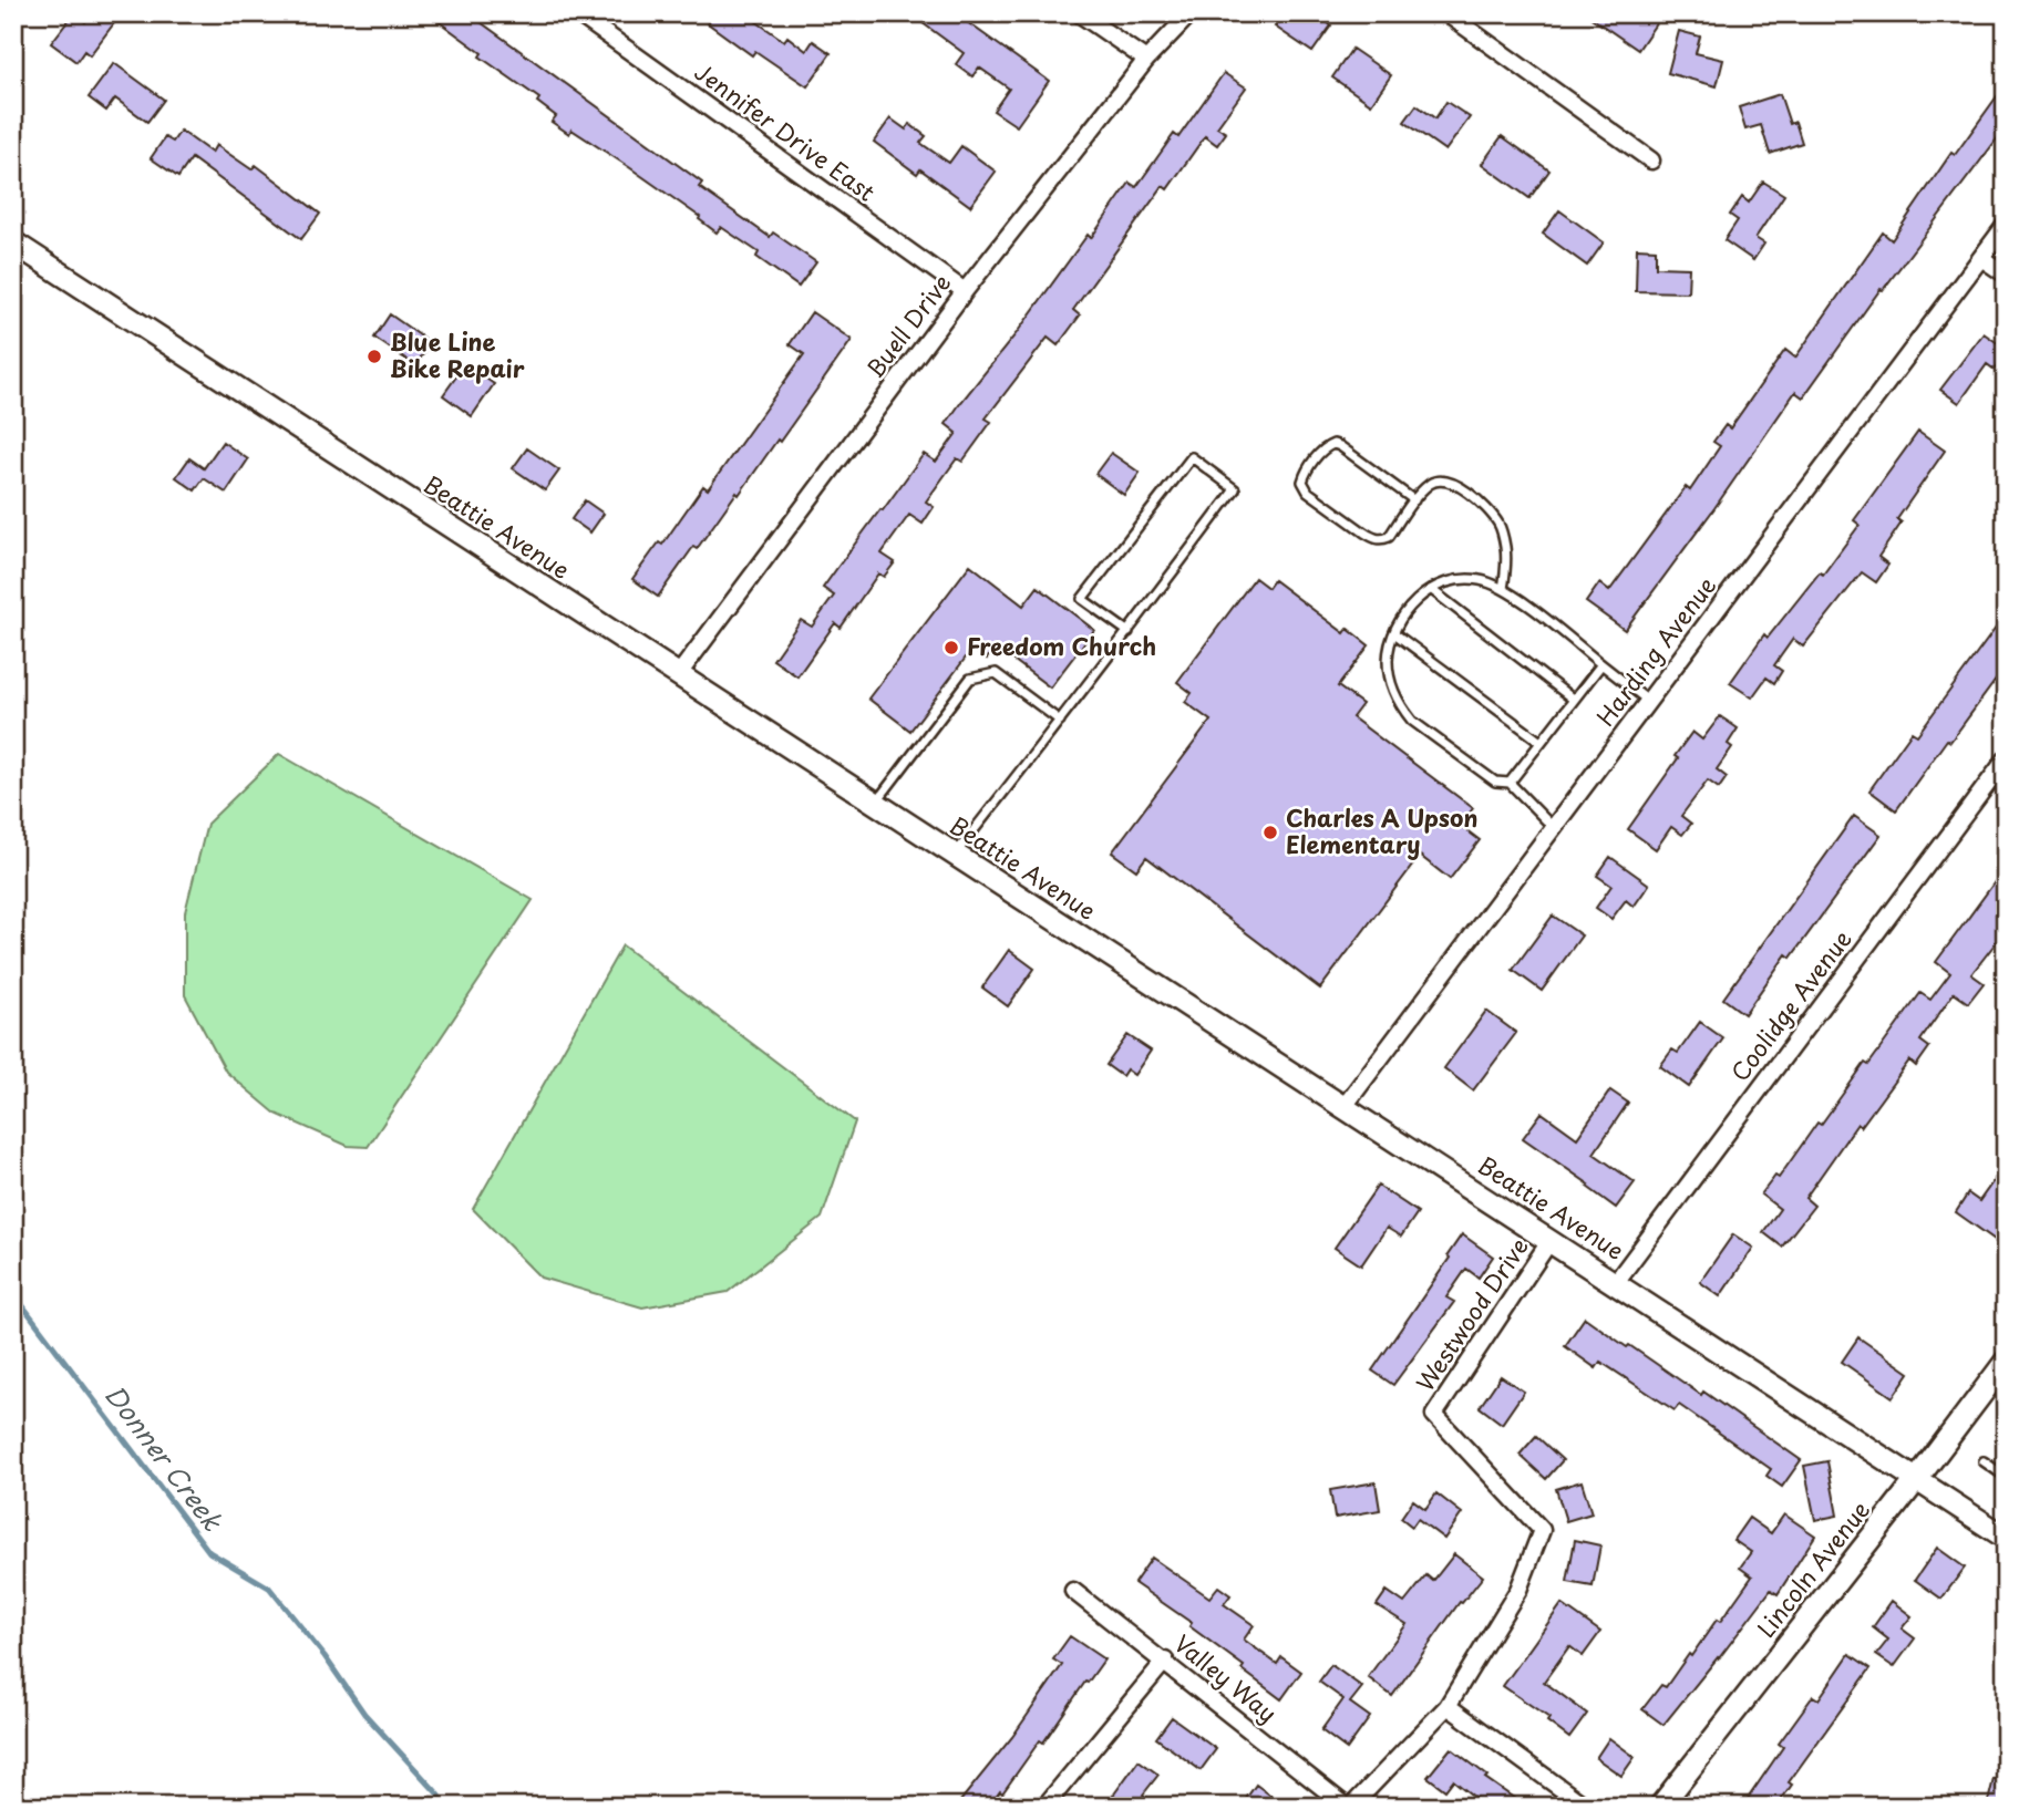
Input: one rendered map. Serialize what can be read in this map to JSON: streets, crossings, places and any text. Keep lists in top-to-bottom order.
{
  "streets": {
    "street": [
      "Jennifer Drive East",
      "Buell Drive",
      "Beattie Avenue",
      "Harding Avenue",
      "Coolidge Avenue",
      "Westwood Drive",
      "Lincoln Avenue",
      "Valley Way"
    ]
  },
  "crossings": [
    ["Jennifer Drive East", "Buell Drive"],
    ["Buell Drive", "Beattie Avenue"],
    ["Beattie Avenue", "Harding Avenue"],
    ["Beattie Avenue", "Coolidge Avenue"],
    ["Beattie Avenue", "Westwood Drive"],
    ["Beattie Avenue", "Lincoln Avenue"]
  ],
  "water": ["Donner Creek"],
  "places": ["Blue Line Bike Repair", "Freedom Church", "Charles A Upson Elementary"]
}
